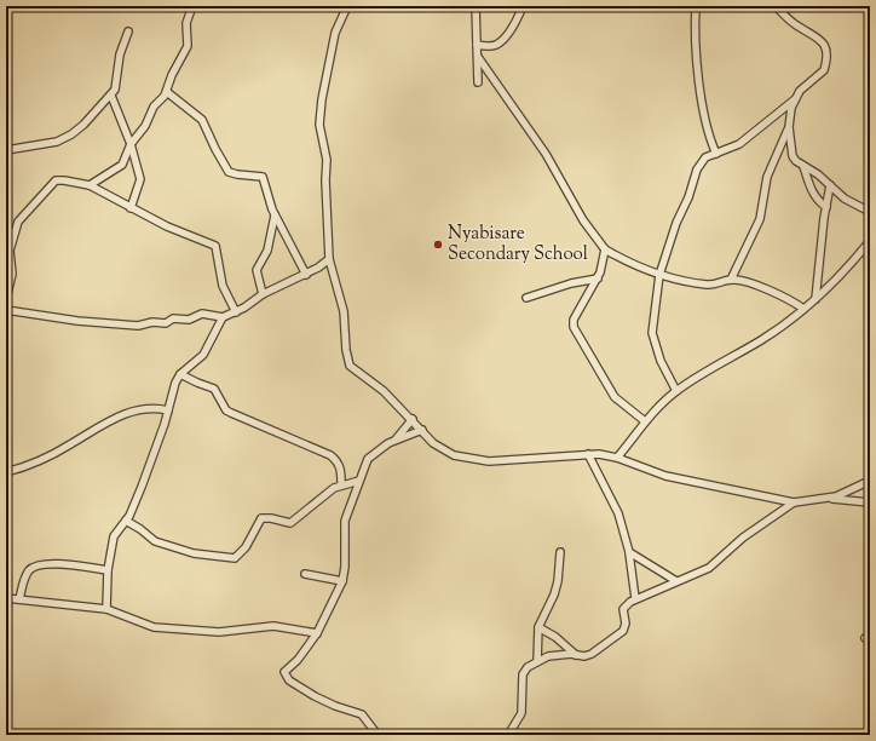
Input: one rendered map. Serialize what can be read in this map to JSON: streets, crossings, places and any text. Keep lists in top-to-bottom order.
{
  "places": ["Nyabisare Secondary School"]
}
